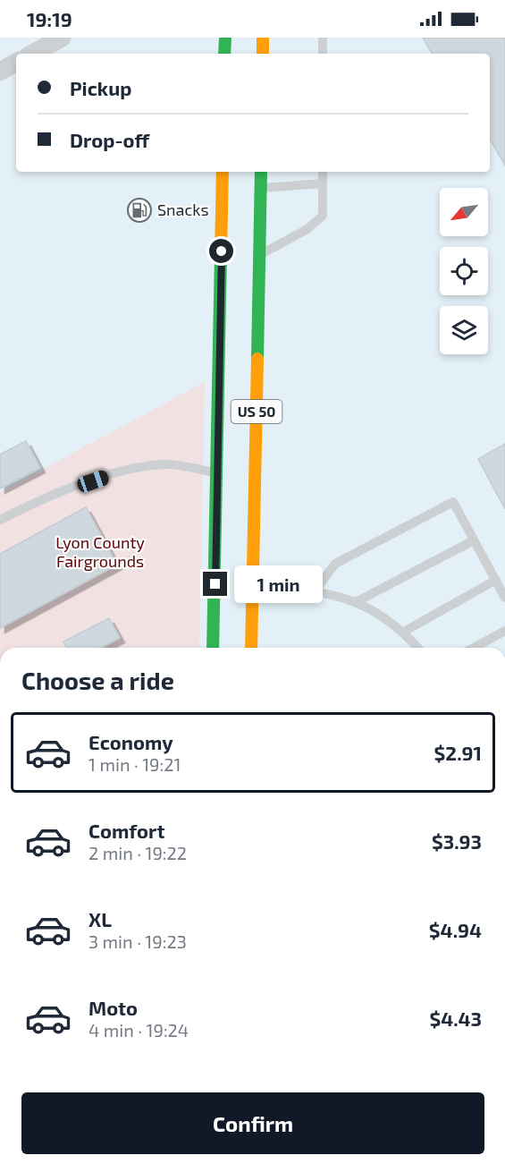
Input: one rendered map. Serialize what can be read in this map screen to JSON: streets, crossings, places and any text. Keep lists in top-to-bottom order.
{
  "streets": {
    "main road": ["US 50"]
  },
  "parks": ["Lyon County Fairgrounds"],
  "places": {
    "fuel station": ["Snacks"]
  },
  "north": "bottom left",
  "page": {
    "status": "19:19",
    "banner": ["Pickup", "Drop-off"],
    "bubble": "1 min",
    "heading": "Choose a ride",
    "list": [
      {
        "name": "Economy",
        "note": "1 min · 19:21",
        "value": "$2.91"
      },
      {
        "name": "Comfort",
        "note": "2 min · 19:22",
        "value": "$3.93"
      },
      {
        "name": "XL",
        "note": "3 min · 19:23",
        "value": "$4.94"
      },
      {
        "name": "Moto",
        "note": "4 min · 19:24",
        "value": "$4.43"
      }
    ],
    "buttons": "Confirm"
  }
}
